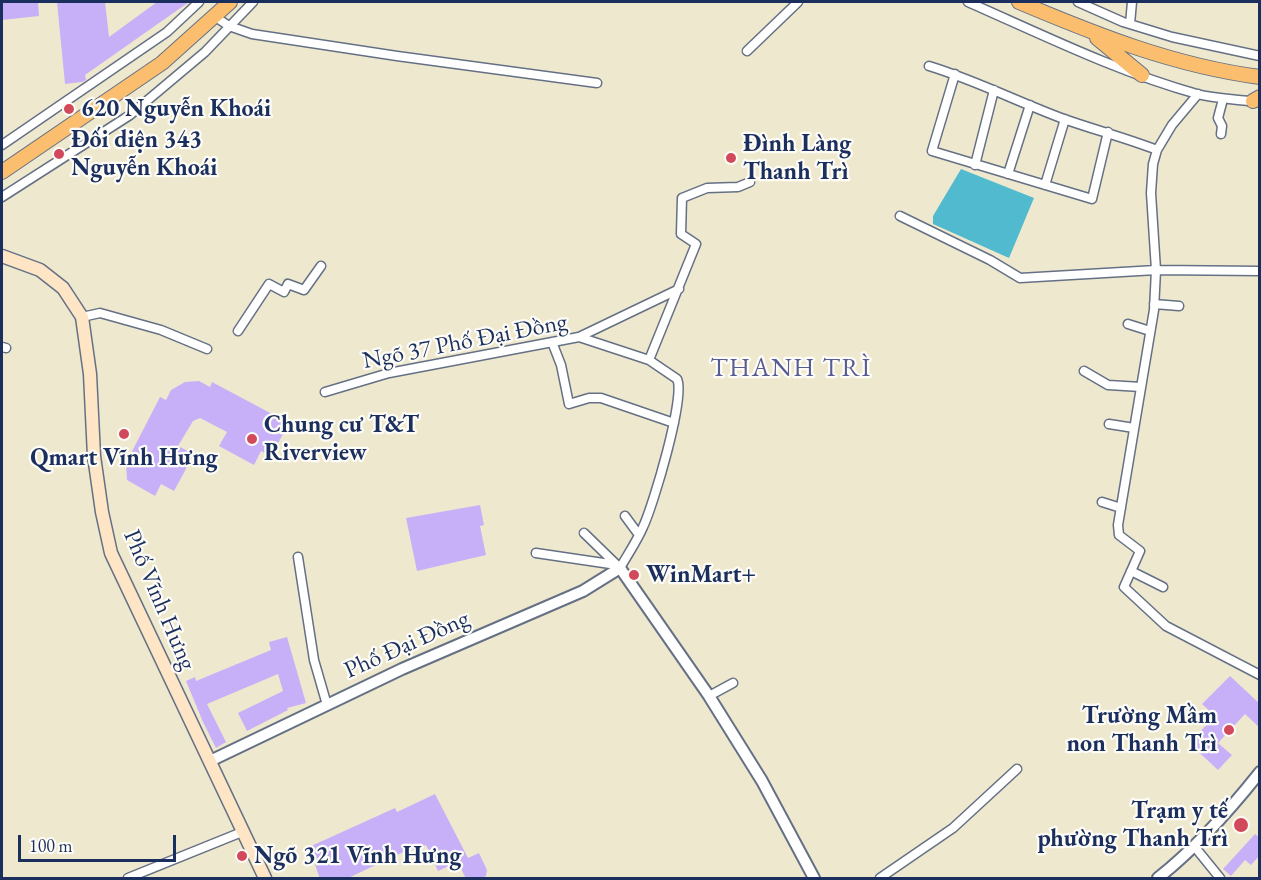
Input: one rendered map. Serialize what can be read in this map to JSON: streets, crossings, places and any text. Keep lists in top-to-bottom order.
{
  "streets": {
    "main road": ["Phố Vĩnh Hưng"],
    "street": ["Ngõ 37 Phố Đại Đồng", "Phố Đại Đồng"]
  },
  "crossings": [
    ["Ngõ 37 Phố Đại Đồng", "Phố Đại Đồng"],
    ["Phố Vĩnh Hưng", "Phố Đại Đồng"]
  ],
  "districts": ["THANH TRÌ"],
  "places": [
    "620 Nguyễn Khoái",
    "Đối diện 343 Nguyễn Khoái",
    "Đình Làng Thanh Trì",
    "Qmart Vĩnh Hưng",
    "Chung cư T&T Riverview",
    "WinMart+",
    "Trường Mầm non Thanh Trì",
    "Trạm y tế phường Thanh Trì",
    "Ngõ 321 Vĩnh Hưng"
  ],
  "scale_bar": "100 m"
}
